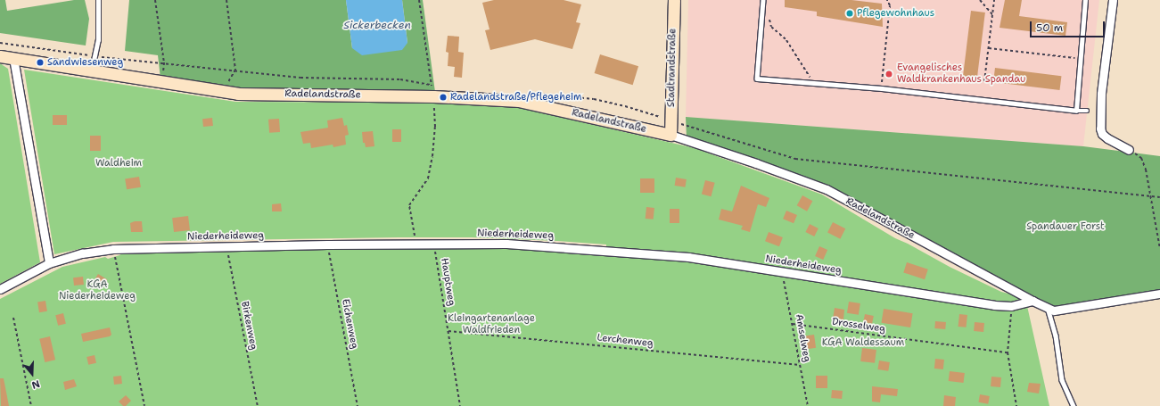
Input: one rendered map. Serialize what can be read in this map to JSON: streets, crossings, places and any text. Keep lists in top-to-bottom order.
{
  "streets": {
    "street": ["Stadtrandstraße", "Radelandstraße", "Niederheideweg"],
    "path": [
      "Hauptweg",
      "Eichenweg",
      "Birkenweg",
      "Drosselweg",
      "Amselweg",
      "Lerchenweg"
    ]
  },
  "crossings": [
    ["Stadtrandstraße", "Radelandstraße"],
    ["Radelandstraße", "Niederheideweg"],
    ["Niederheideweg", "Hauptweg"],
    ["Niederheideweg", "Eichenweg"],
    ["Niederheideweg", "Birkenweg"],
    ["Niederheideweg", "Amselweg"],
    ["Hauptweg", "Lerchenweg"],
    ["Drosselweg", "Amselweg"],
    ["Amselweg", "Lerchenweg"]
  ],
  "water": ["Sickerbecken"],
  "parks": [
    "Waldheim",
    "Spandauer Forst",
    "KGA Niederheideweg",
    "Kleingartenanlage Waldfrieden",
    "KGA Waldessaum"
  ],
  "places": [
    "Pflegewohnhaus",
    "Sandwiesenweg",
    "Evangelisches Waldkrankenhaus Spandau",
    "Radelandstraße/Pflegeheim"
  ],
  "scale_bar": "50 m",
  "north": "bottom"
}
